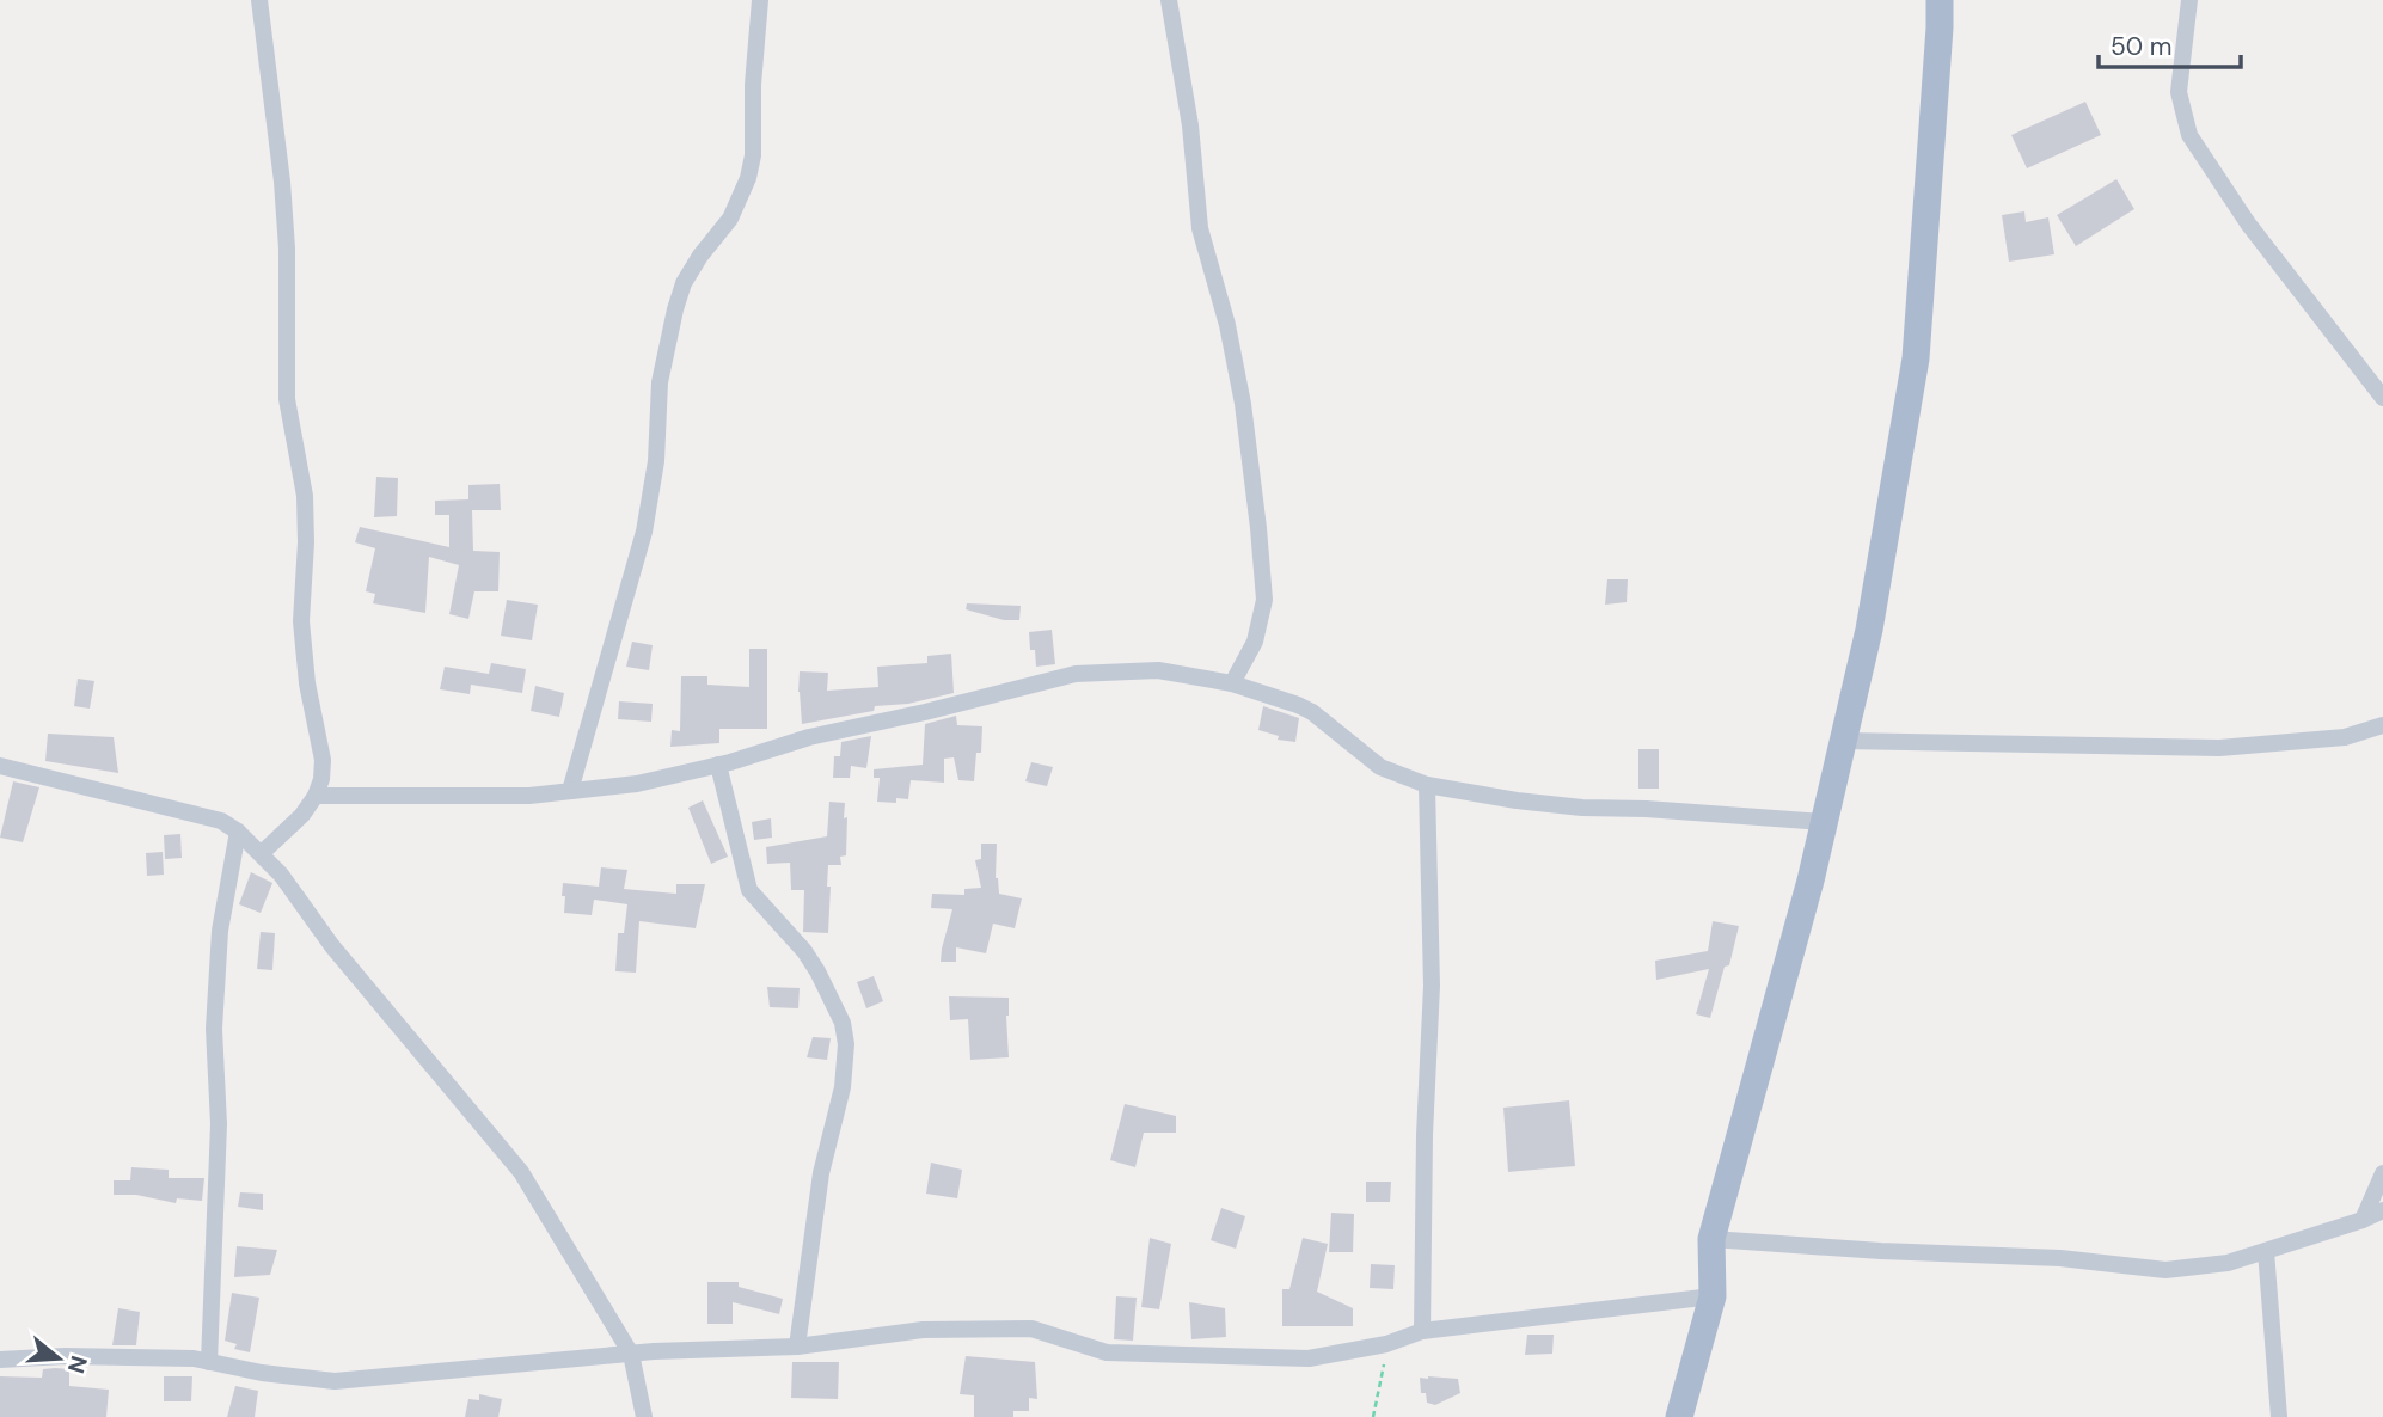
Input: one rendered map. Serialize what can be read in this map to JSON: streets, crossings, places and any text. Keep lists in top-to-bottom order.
{
  "scale_bar": "50 m",
  "north": "right"
}
